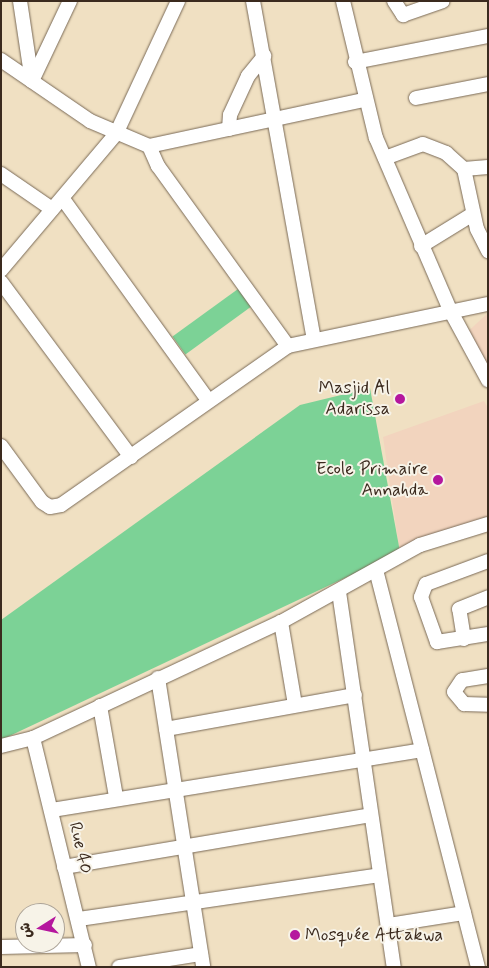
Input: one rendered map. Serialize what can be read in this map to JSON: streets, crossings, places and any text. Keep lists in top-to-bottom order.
{
  "streets": {
    "street": ["Rue 40"]
  },
  "places": ["Masjid Al Adarissa", "Ecole Primaire Annahda", "Mosquée Attakwa"],
  "north": "left"
}
